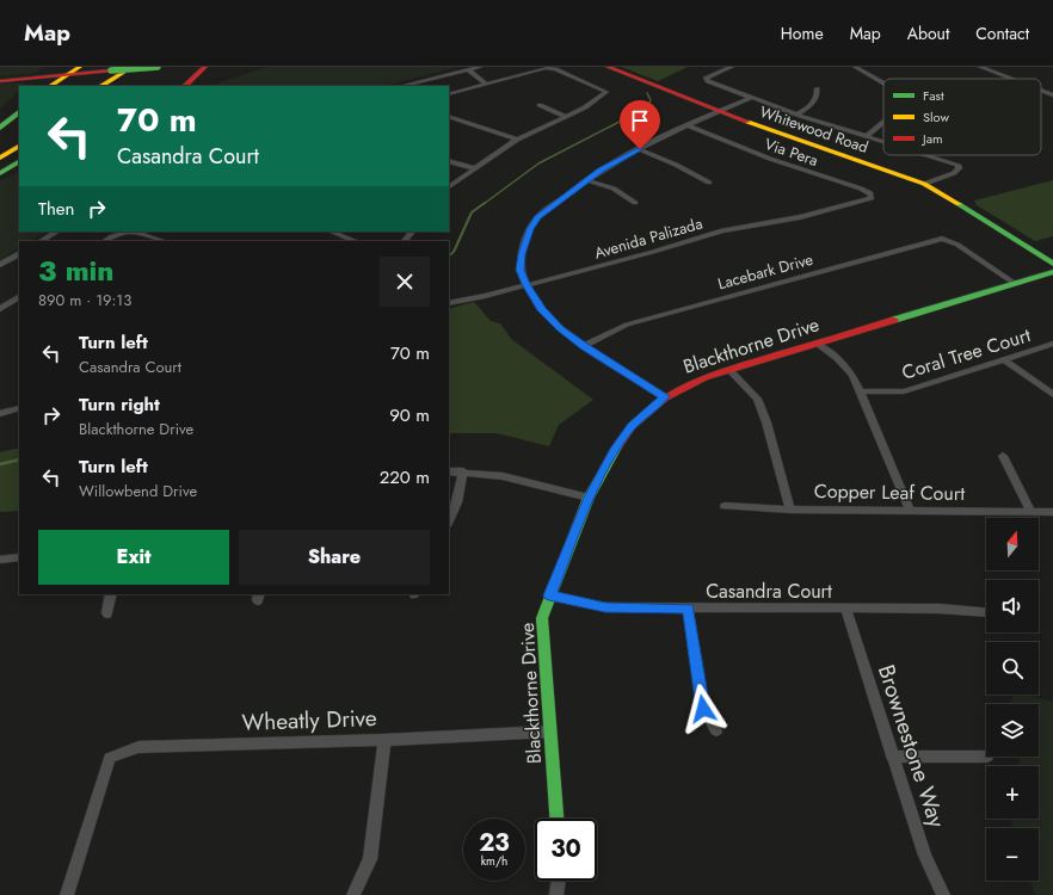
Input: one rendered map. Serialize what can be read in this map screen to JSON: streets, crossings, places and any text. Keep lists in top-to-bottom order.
{
  "streets": {
    "main road": ["Whitewood Road", "Blackthorne Drive"],
    "street": [
      "Via Pera",
      "Avenida Palizada",
      "Lacebark Drive",
      "Coral Tree Court",
      "Copper Leaf Court",
      "Casandra Court",
      "Wheatly Drive",
      "Brownestone Way"
    ]
  },
  "crossings": [
    ["Via Pera", "Avenida Palizada"],
    ["Lacebark Drive", "Blackthorne Drive"],
    ["Blackthorne Drive", "Casandra Court"],
    ["Blackthorne Drive", "Wheatly Drive"],
    ["Casandra Court", "Brownestone Way"]
  ],
  "legend": ["Fast", "Slow", "Jam"],
  "north": "top",
  "page": {
    "header": "Map",
    "nav": [
      "Home",
      "Map",
      "About",
      "Contact"
    ],
    "turn": ["70 m", "Casandra Court"],
    "then": "Then",
    "heading": ["3 min", "890 m · 19:13"],
    "list": [
      {
        "name": "Turn left",
        "note": "Casandra Court",
        "value": "70 m"
      },
      {
        "name": "Turn right",
        "note": "Blackthorne Drive",
        "value": "90 m"
      },
      {
        "name": "Turn left",
        "note": "Willowbend Drive",
        "value": "220 m"
      }
    ],
    "map_buttons": ["+", "−"],
    "buttons": ["Exit", "Share"],
    "speed": "23 km/h",
    "limit": "30"
  }
}
